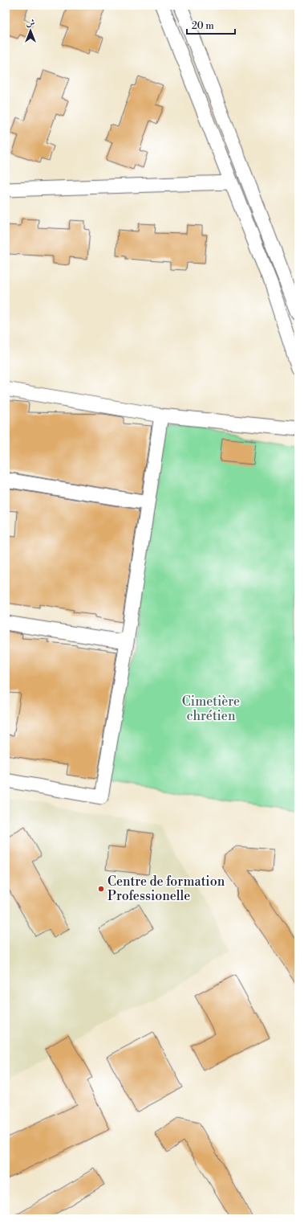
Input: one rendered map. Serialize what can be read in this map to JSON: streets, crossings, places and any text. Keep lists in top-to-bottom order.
{
  "parks": ["Cimetière chrétien"],
  "places": ["Centre de formation Professionelle"],
  "scale_bar": "20 m",
  "north": "top"
}
